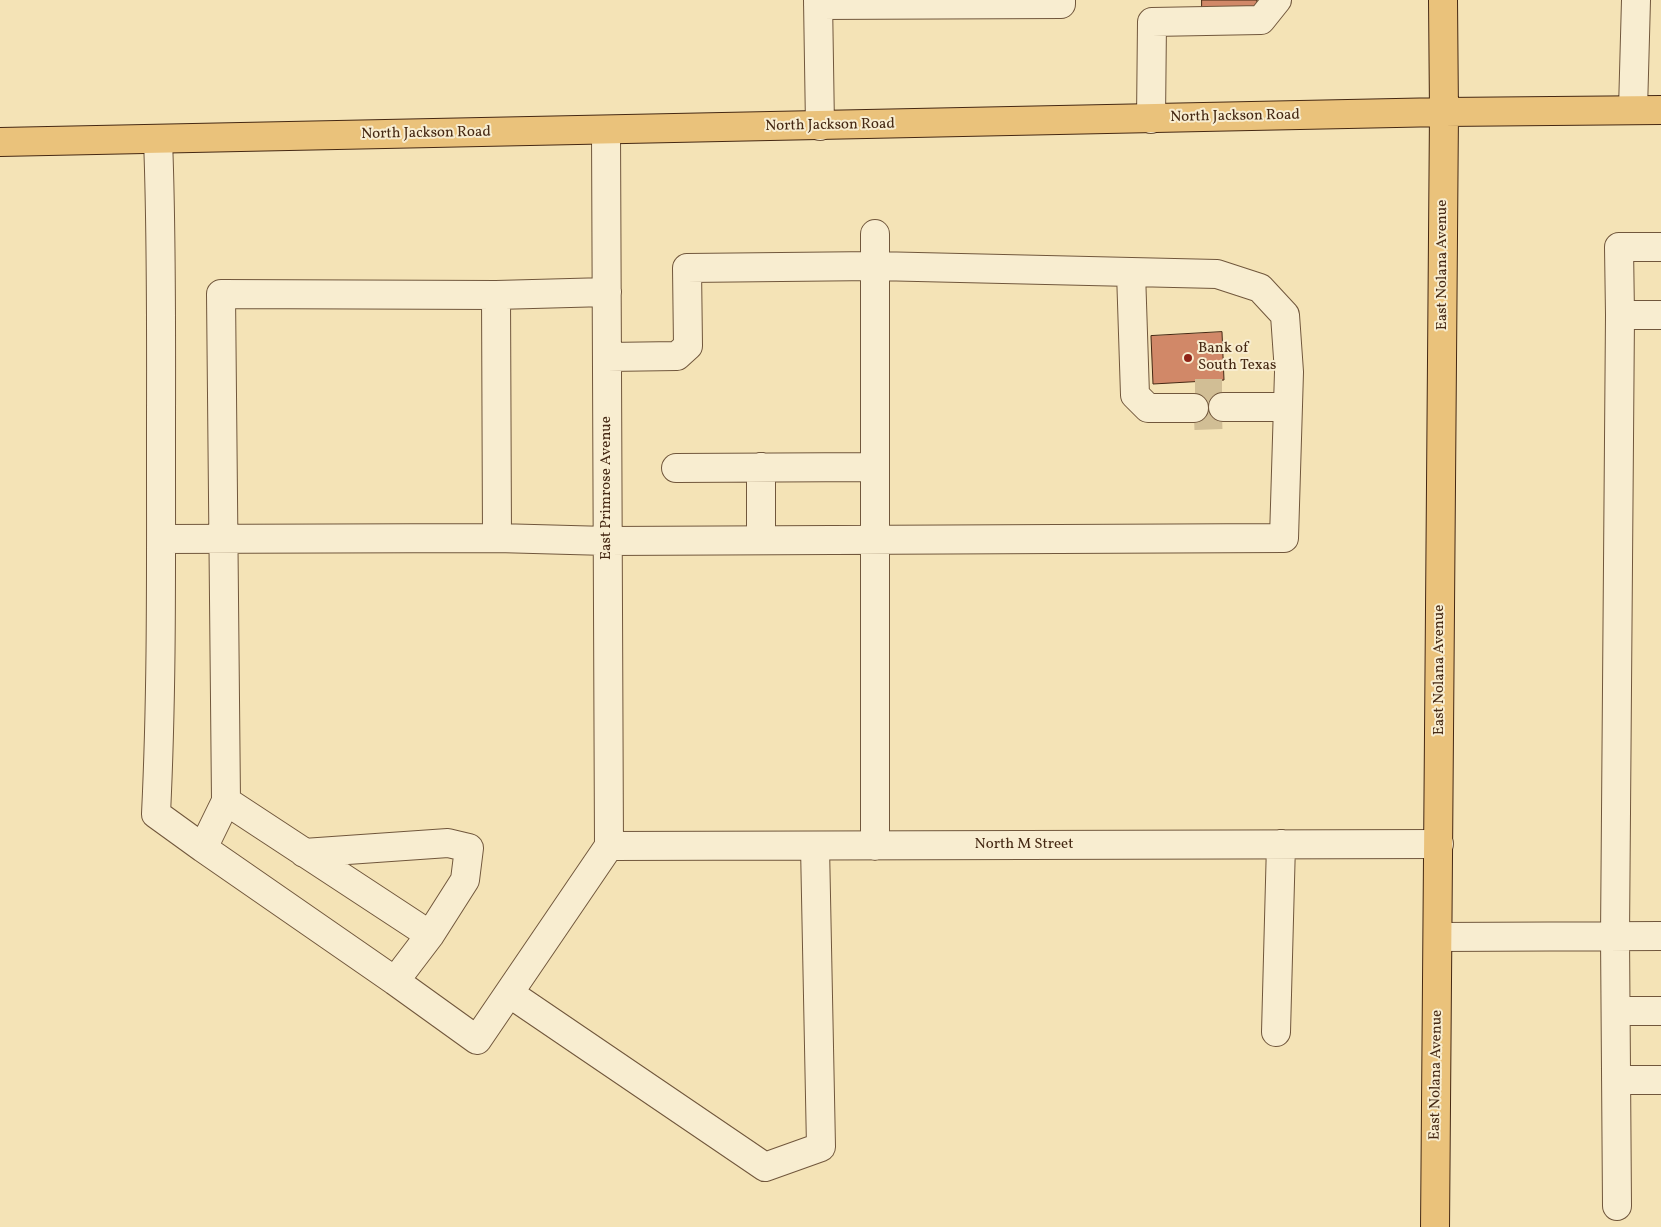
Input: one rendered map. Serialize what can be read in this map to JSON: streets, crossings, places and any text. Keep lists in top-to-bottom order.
{
  "streets": {
    "main road": ["North Jackson Road", "East Nolana Avenue"],
    "street": ["East Primrose Avenue", "North M Street"]
  },
  "crossings": [
    ["North Jackson Road", "East Nolana Avenue"],
    ["North Jackson Road", "East Primrose Avenue"],
    ["East Nolana Avenue", "North M Street"],
    ["East Primrose Avenue", "North M Street"]
  ],
  "places": ["Bank of South Texas"]
}
